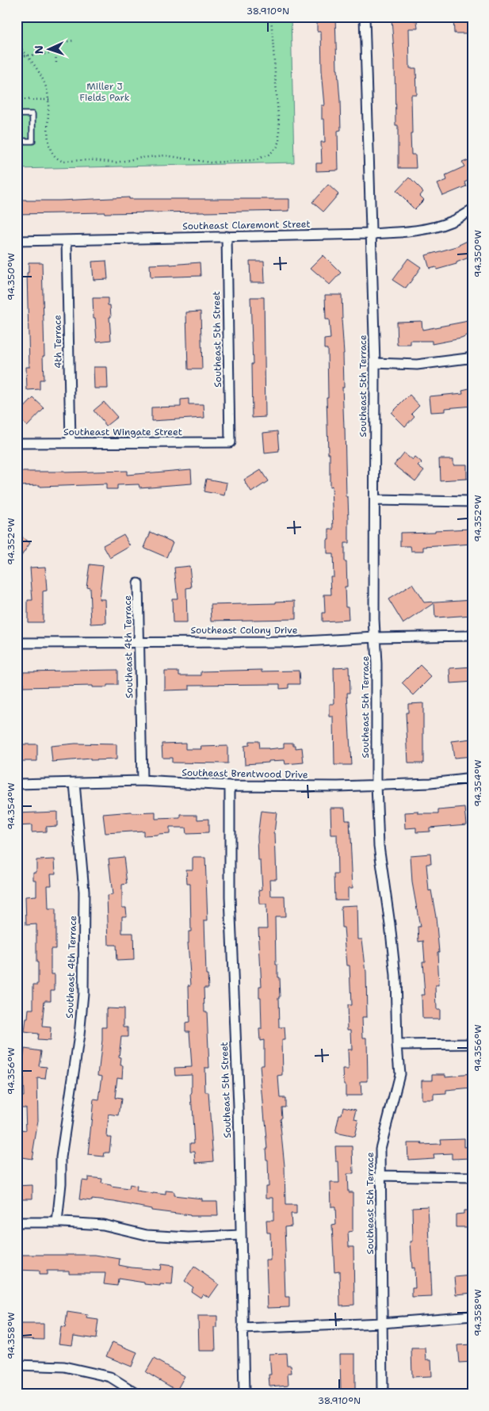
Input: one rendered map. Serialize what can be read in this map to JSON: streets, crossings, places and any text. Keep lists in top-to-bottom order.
{
  "streets": {
    "street": [
      "Southeast Claremont Street",
      "Southeast 5th Street",
      "4th Terrace",
      "Southeast 5th Terrace",
      "Southeast Wingate Street",
      "Southeast Colony Drive",
      "Southeast 4th Terrace",
      "Southeast Brentwood Drive"
    ]
  },
  "crossings": [
    ["Southeast Claremont Street", "Southeast 5th Street"],
    ["Southeast Claremont Street", "4th Terrace"],
    ["Southeast Claremont Street", "Southeast 5th Terrace"],
    ["Southeast 5th Street", "Southeast Wingate Street"],
    ["Southeast 5th Street", "Southeast Brentwood Drive"],
    ["4th Terrace", "Southeast Wingate Street"],
    ["Southeast 5th Terrace", "Southeast Colony Drive"],
    ["Southeast 5th Terrace", "Southeast Brentwood Drive"],
    ["Southeast Colony Drive", "Southeast 4th Terrace"],
    ["Southeast 4th Terrace", "Southeast Brentwood Drive"]
  ],
  "parks": ["Miller J Fields Park"],
  "north": "left",
  "coordinates": [
    "38.910°N",
    "94.350°W",
    "94.352°W",
    "94.354°W",
    "94.356°W",
    "94.358°W"
  ]
}
